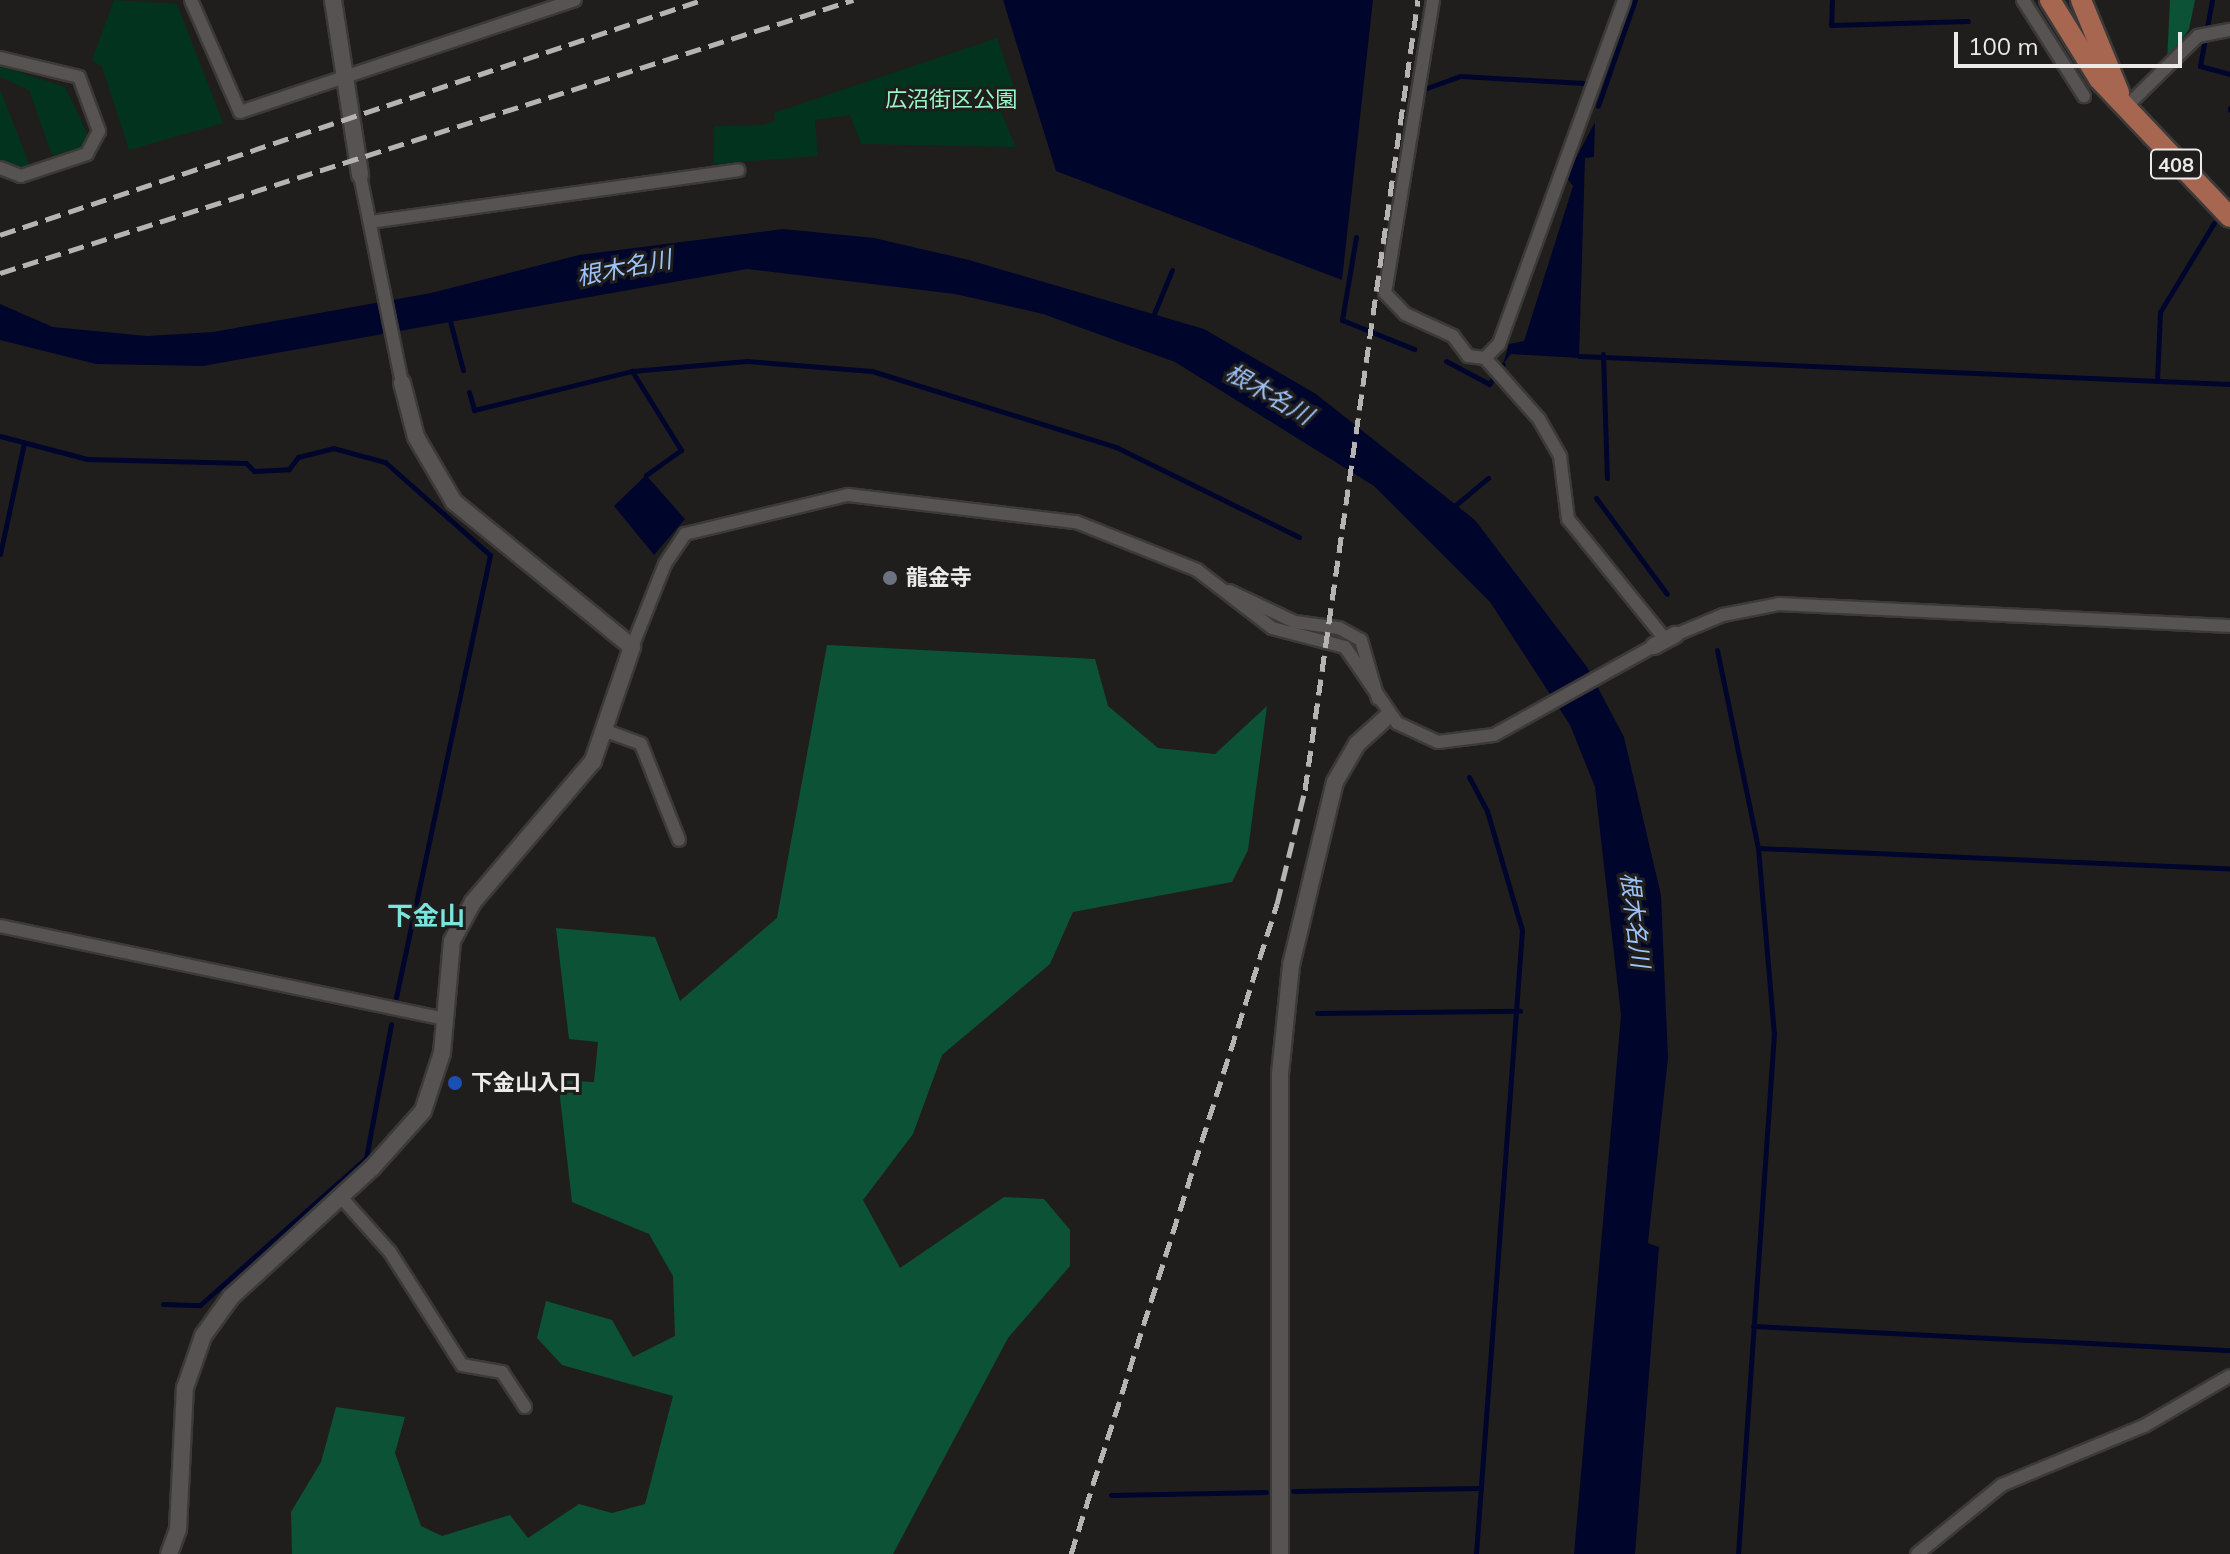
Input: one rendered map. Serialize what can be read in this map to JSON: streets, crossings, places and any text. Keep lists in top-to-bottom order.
{
  "streets": {
    "highway": ["408"]
  },
  "districts": ["下金山"],
  "water": ["根木名川"],
  "parks": ["広沼街区公園"],
  "places": ["龍金寺", "下金山入口"],
  "scale_bar": "100 m"
}
